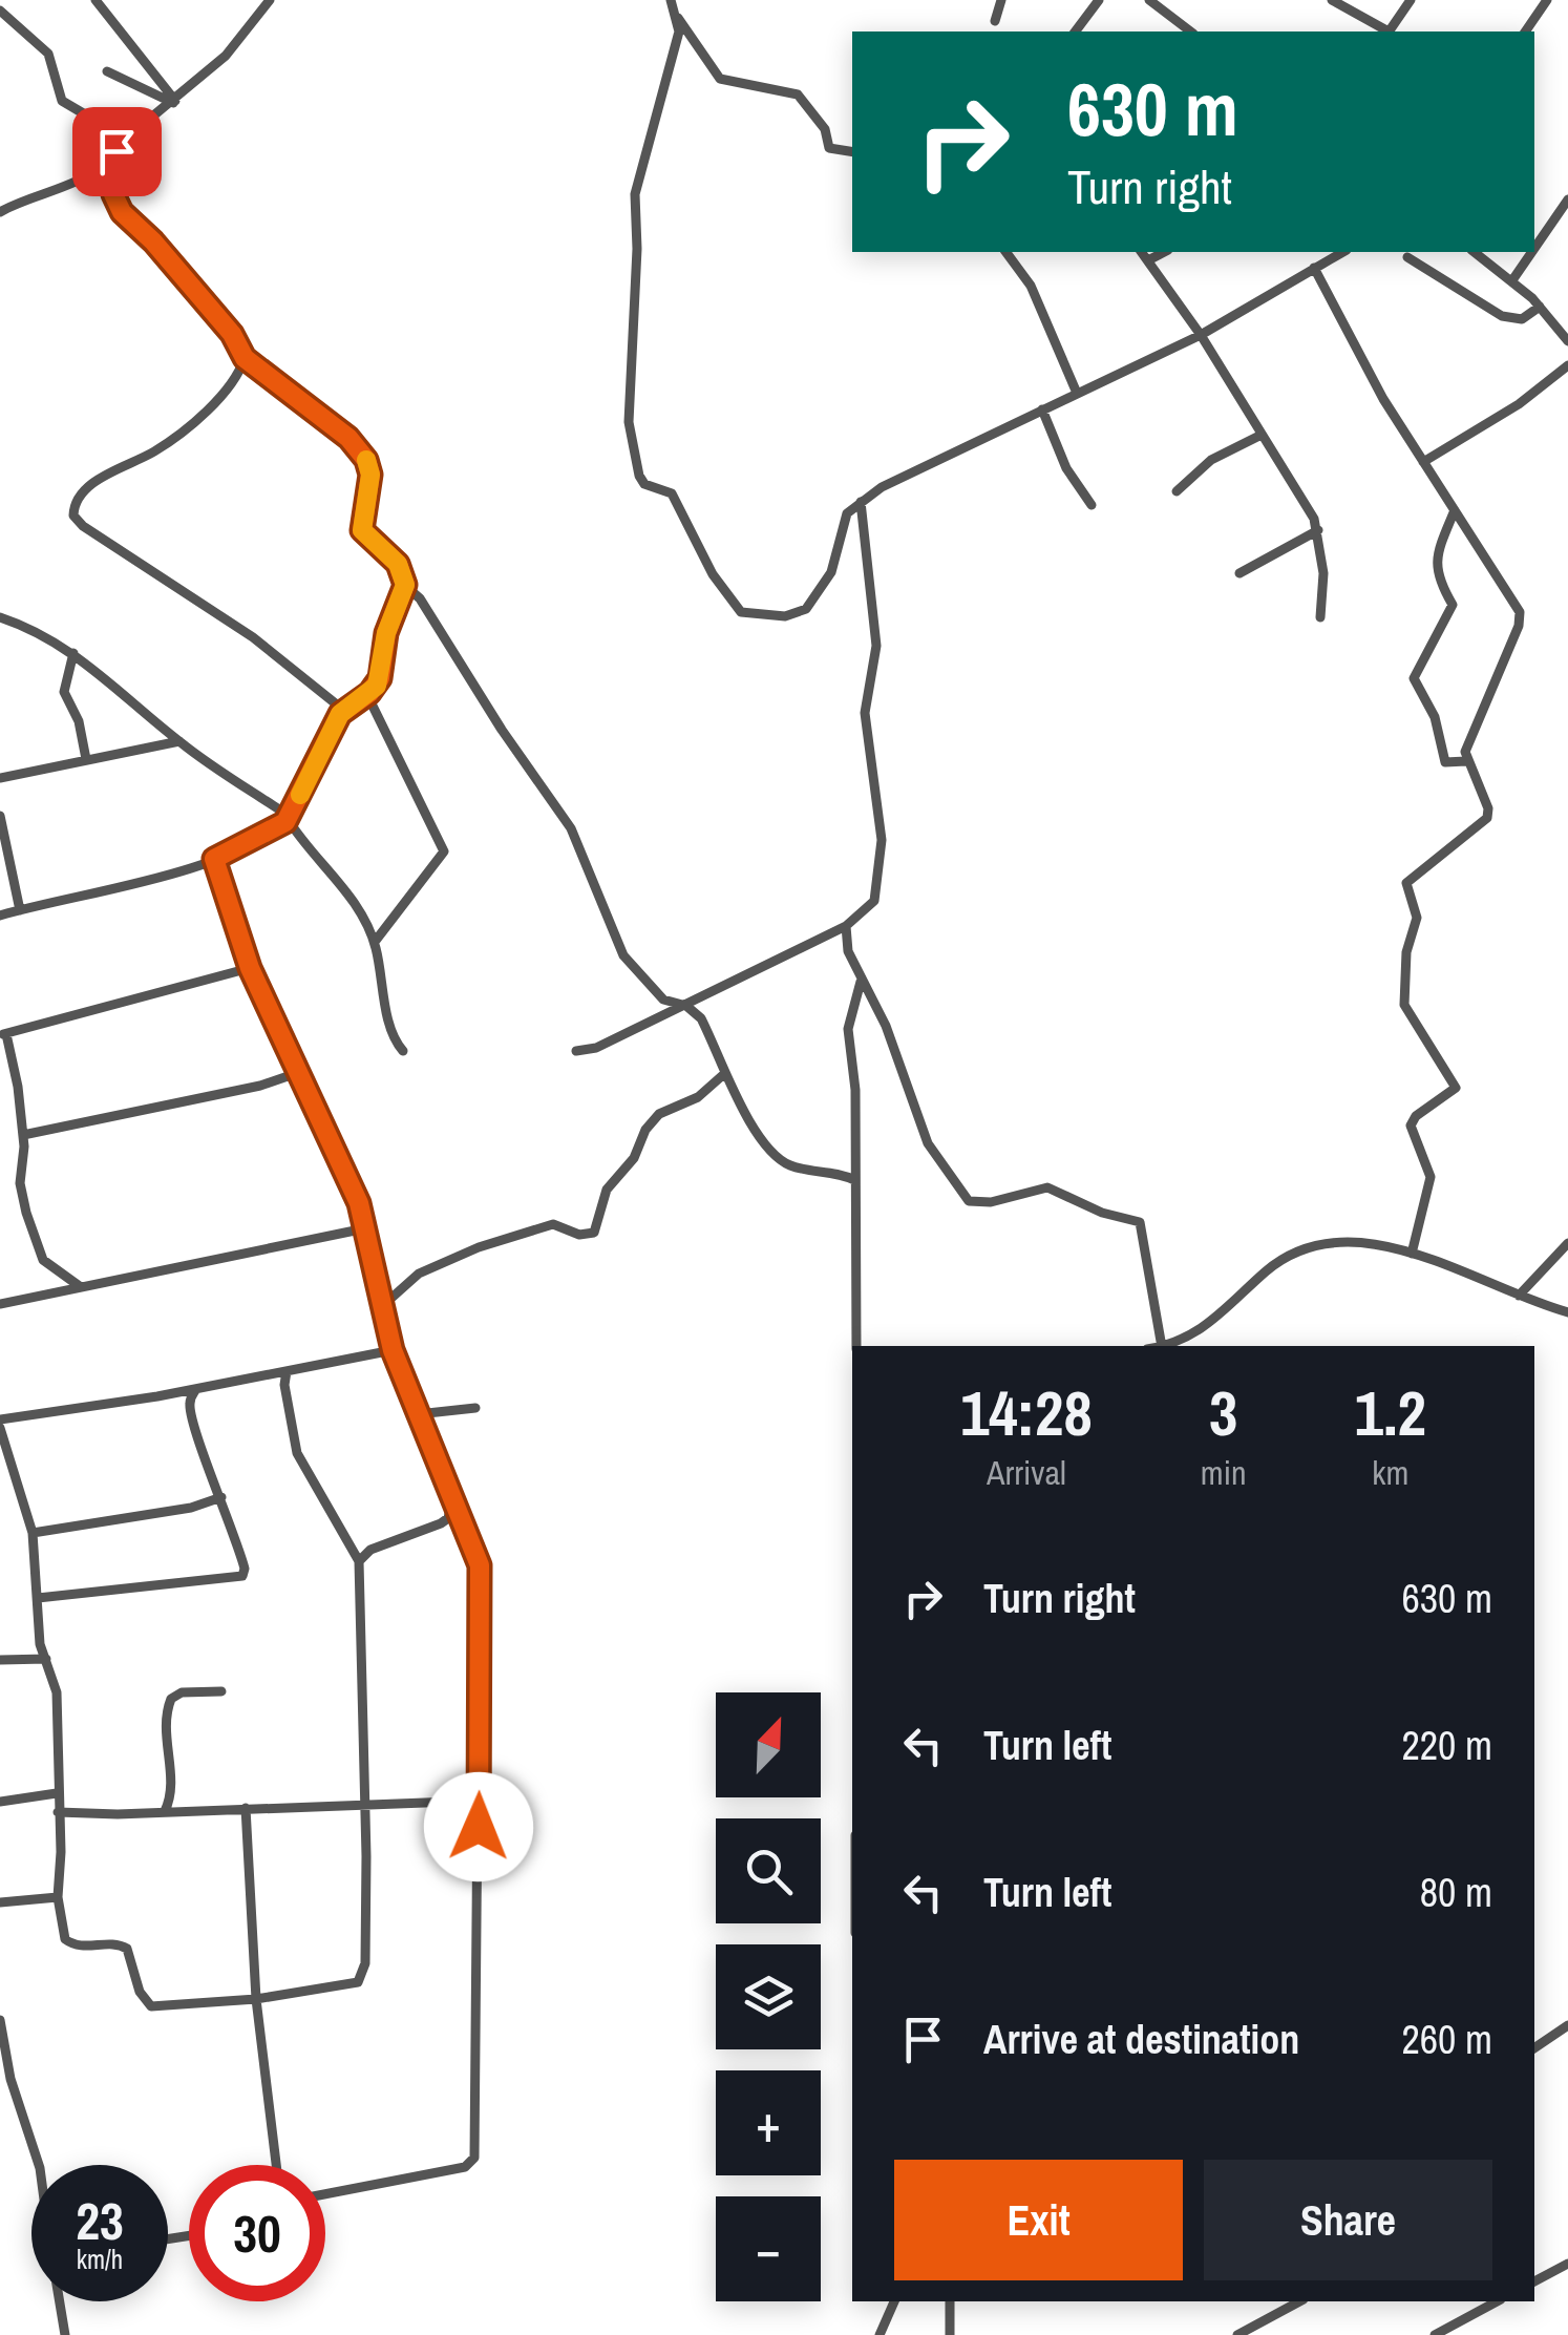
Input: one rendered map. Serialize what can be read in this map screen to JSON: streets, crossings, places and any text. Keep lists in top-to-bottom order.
{
  "north": "top right",
  "page": {
    "turn": ["630 m", "Turn right"],
    "eta": [
      "14:28",
      "Arrival",
      "3",
      "min",
      "1.2",
      "km"
    ],
    "list": [
      {
        "name": "Turn right",
        "value": "630 m"
      },
      {
        "name": "Turn left",
        "value": "220 m"
      },
      {
        "name": "Turn left",
        "value": "80 m"
      },
      {
        "name": "Arrive at destination",
        "value": "260 m"
      }
    ],
    "map_buttons": ["+", "−"],
    "buttons": ["Exit", "Share"],
    "speed": "23 km/h",
    "limit": "30"
  }
}
